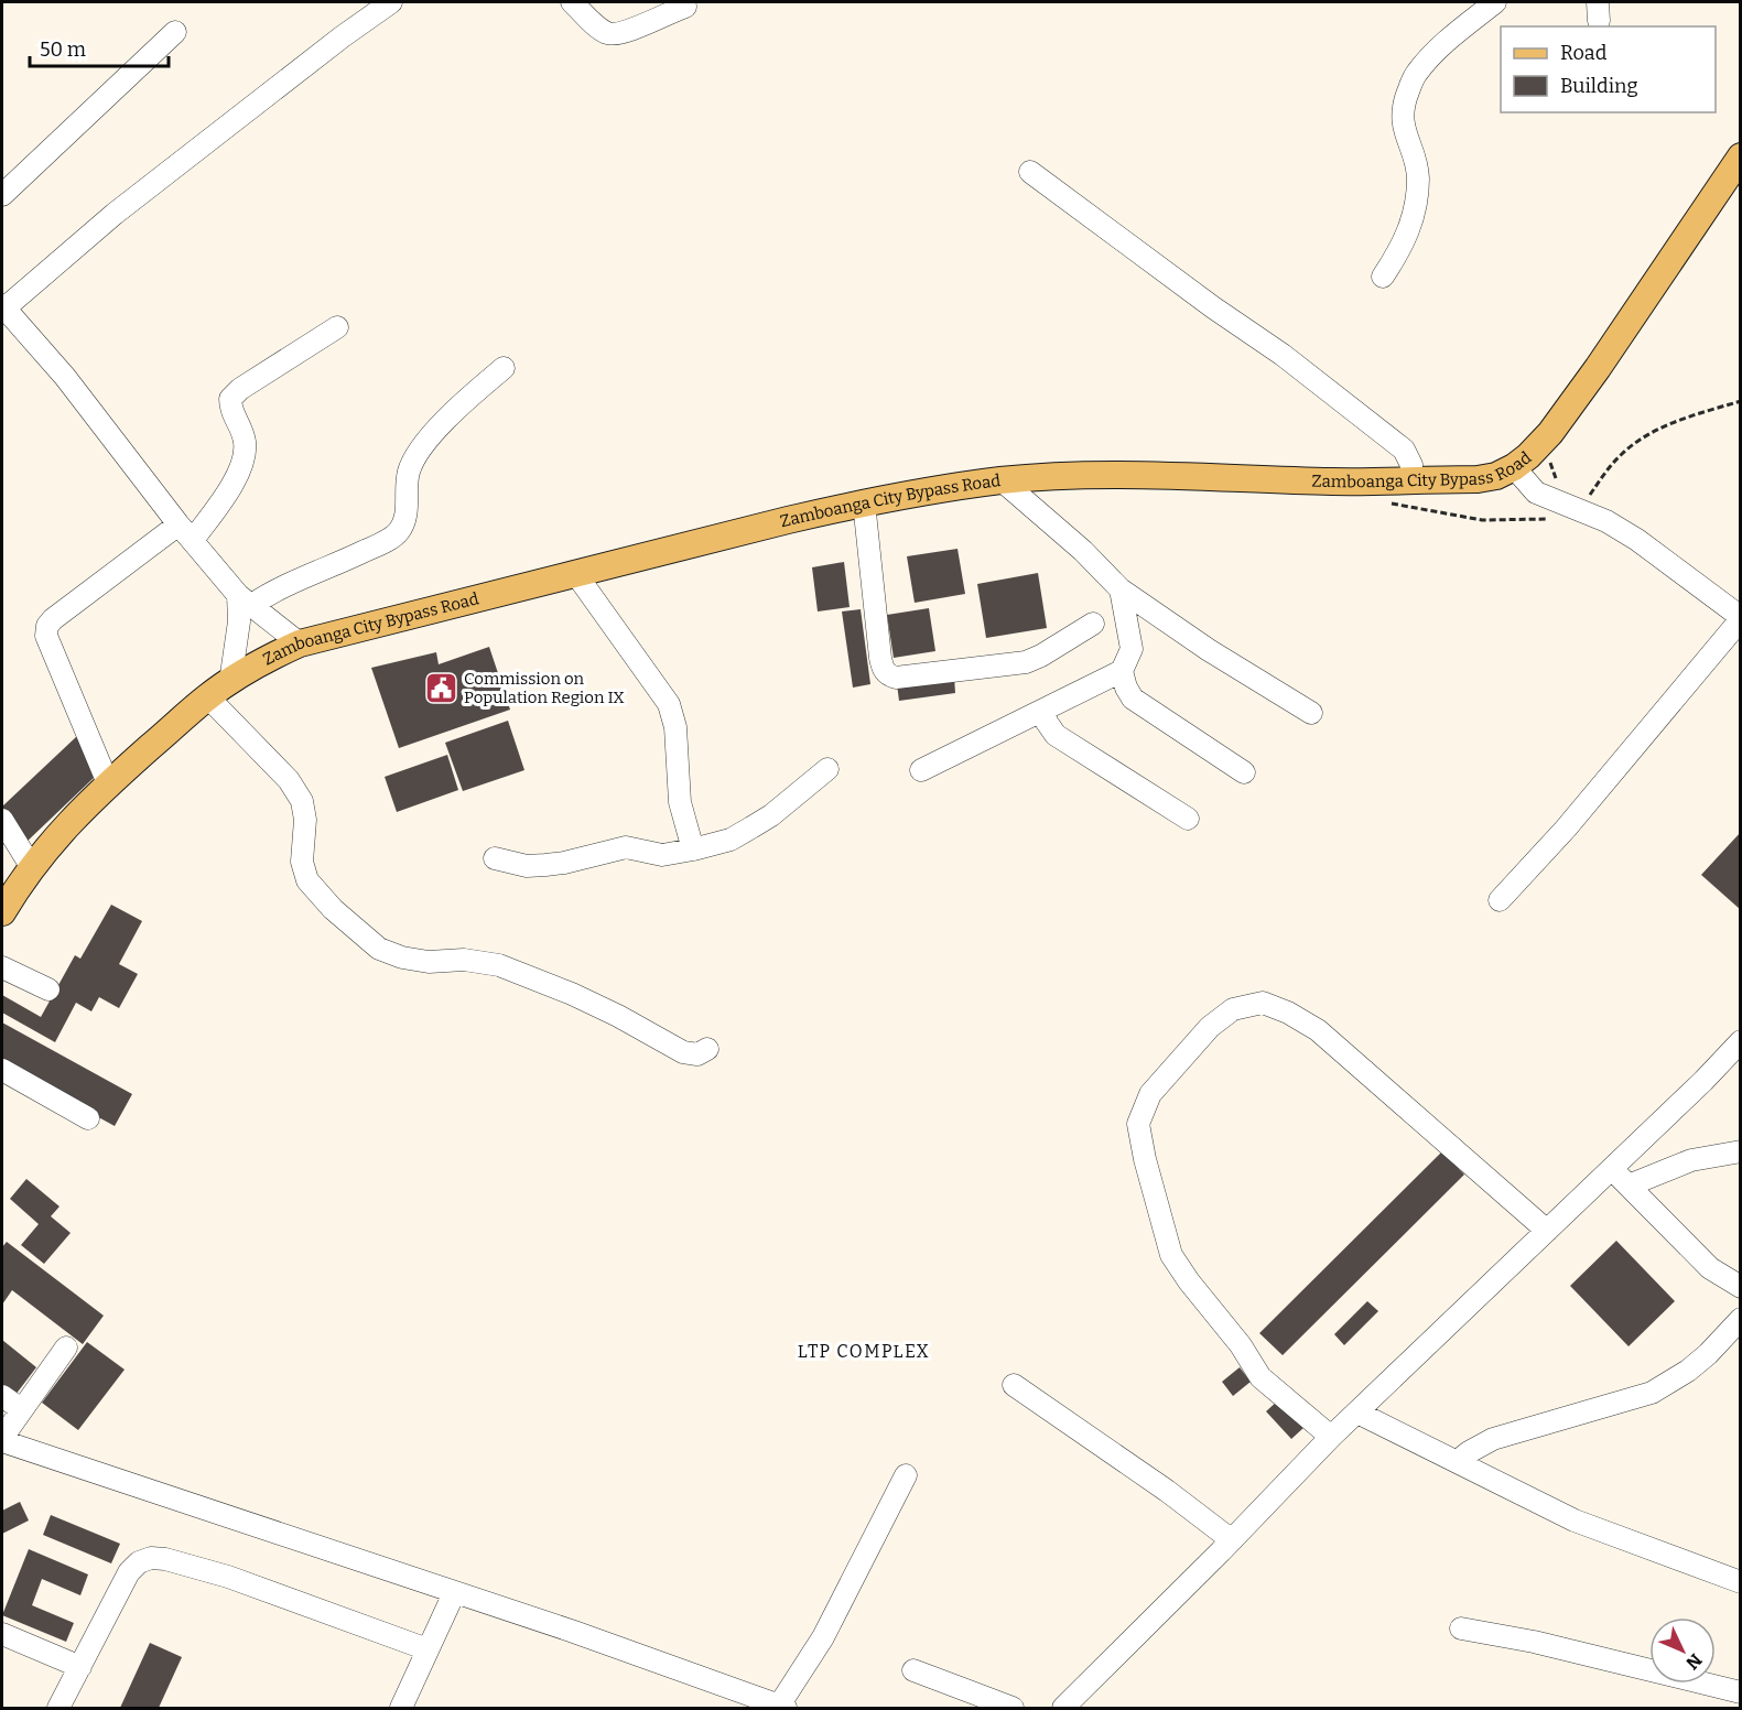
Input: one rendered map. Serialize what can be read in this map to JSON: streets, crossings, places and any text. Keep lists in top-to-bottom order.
{
  "streets": {
    "main road": ["Zamboanga City Bypass Road"]
  },
  "districts": ["LTP COMPLEX"],
  "places": {
    "public building": ["Commission on Population Region IX"]
  },
  "legend": ["Road", "Building"],
  "scale_bar": "50 m",
  "north": "bottom right"
}
